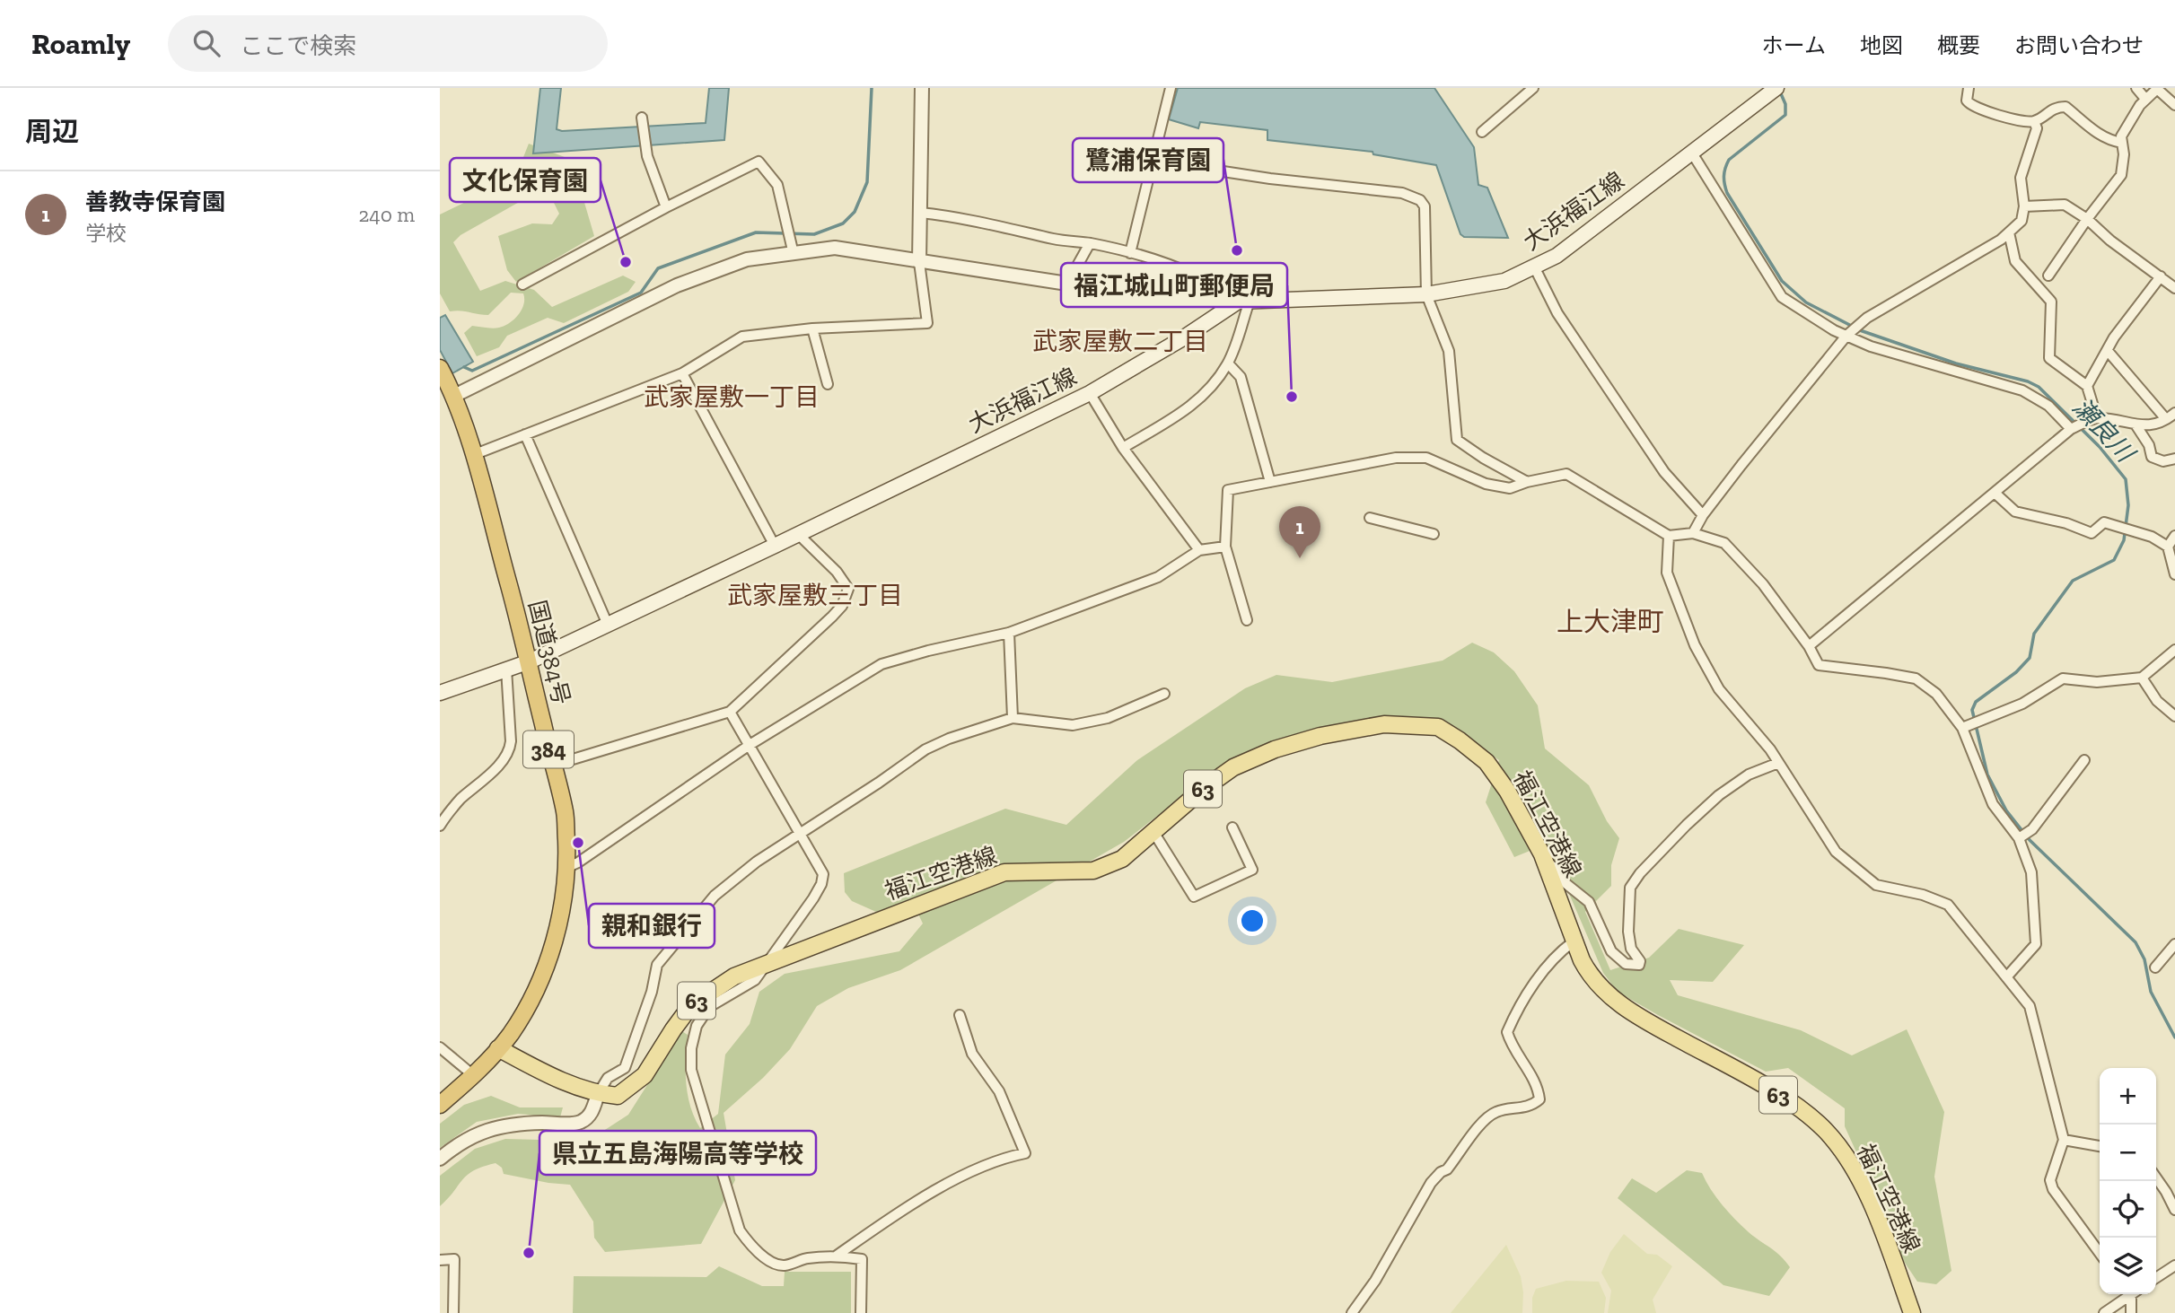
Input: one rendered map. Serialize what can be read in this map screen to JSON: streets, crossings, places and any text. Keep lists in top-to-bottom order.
{
  "streets": {
    "highway": ["国道384号", "384"],
    "main road": ["大浜福江線", "63", "福江空港線"]
  },
  "crossings": [
    ["大浜福江線", "国道384号"]
  ],
  "districts": [
    "武家屋敷二丁目",
    "武家屋敷一丁目",
    "武家屋敷三丁目",
    "上大津町"
  ],
  "water": ["瀬良川"],
  "places": [
    "鷺浦保育園",
    "文化保育園",
    "福江城山町郵便局",
    "親和銀行",
    "県立五島海陽高等学校"
  ],
  "page": {
    "header": "Roamly",
    "search": "ここで検索",
    "nav": [
      "ホーム",
      "地図",
      "概要",
      "お問い合わせ"
    ],
    "heading": "周辺",
    "list": [
      {
        "mark": "1",
        "name": "善教寺保育園",
        "note": "学校",
        "value": "240 m"
      }
    ],
    "pins": "1",
    "map_buttons": ["+", "−"]
  }
}
